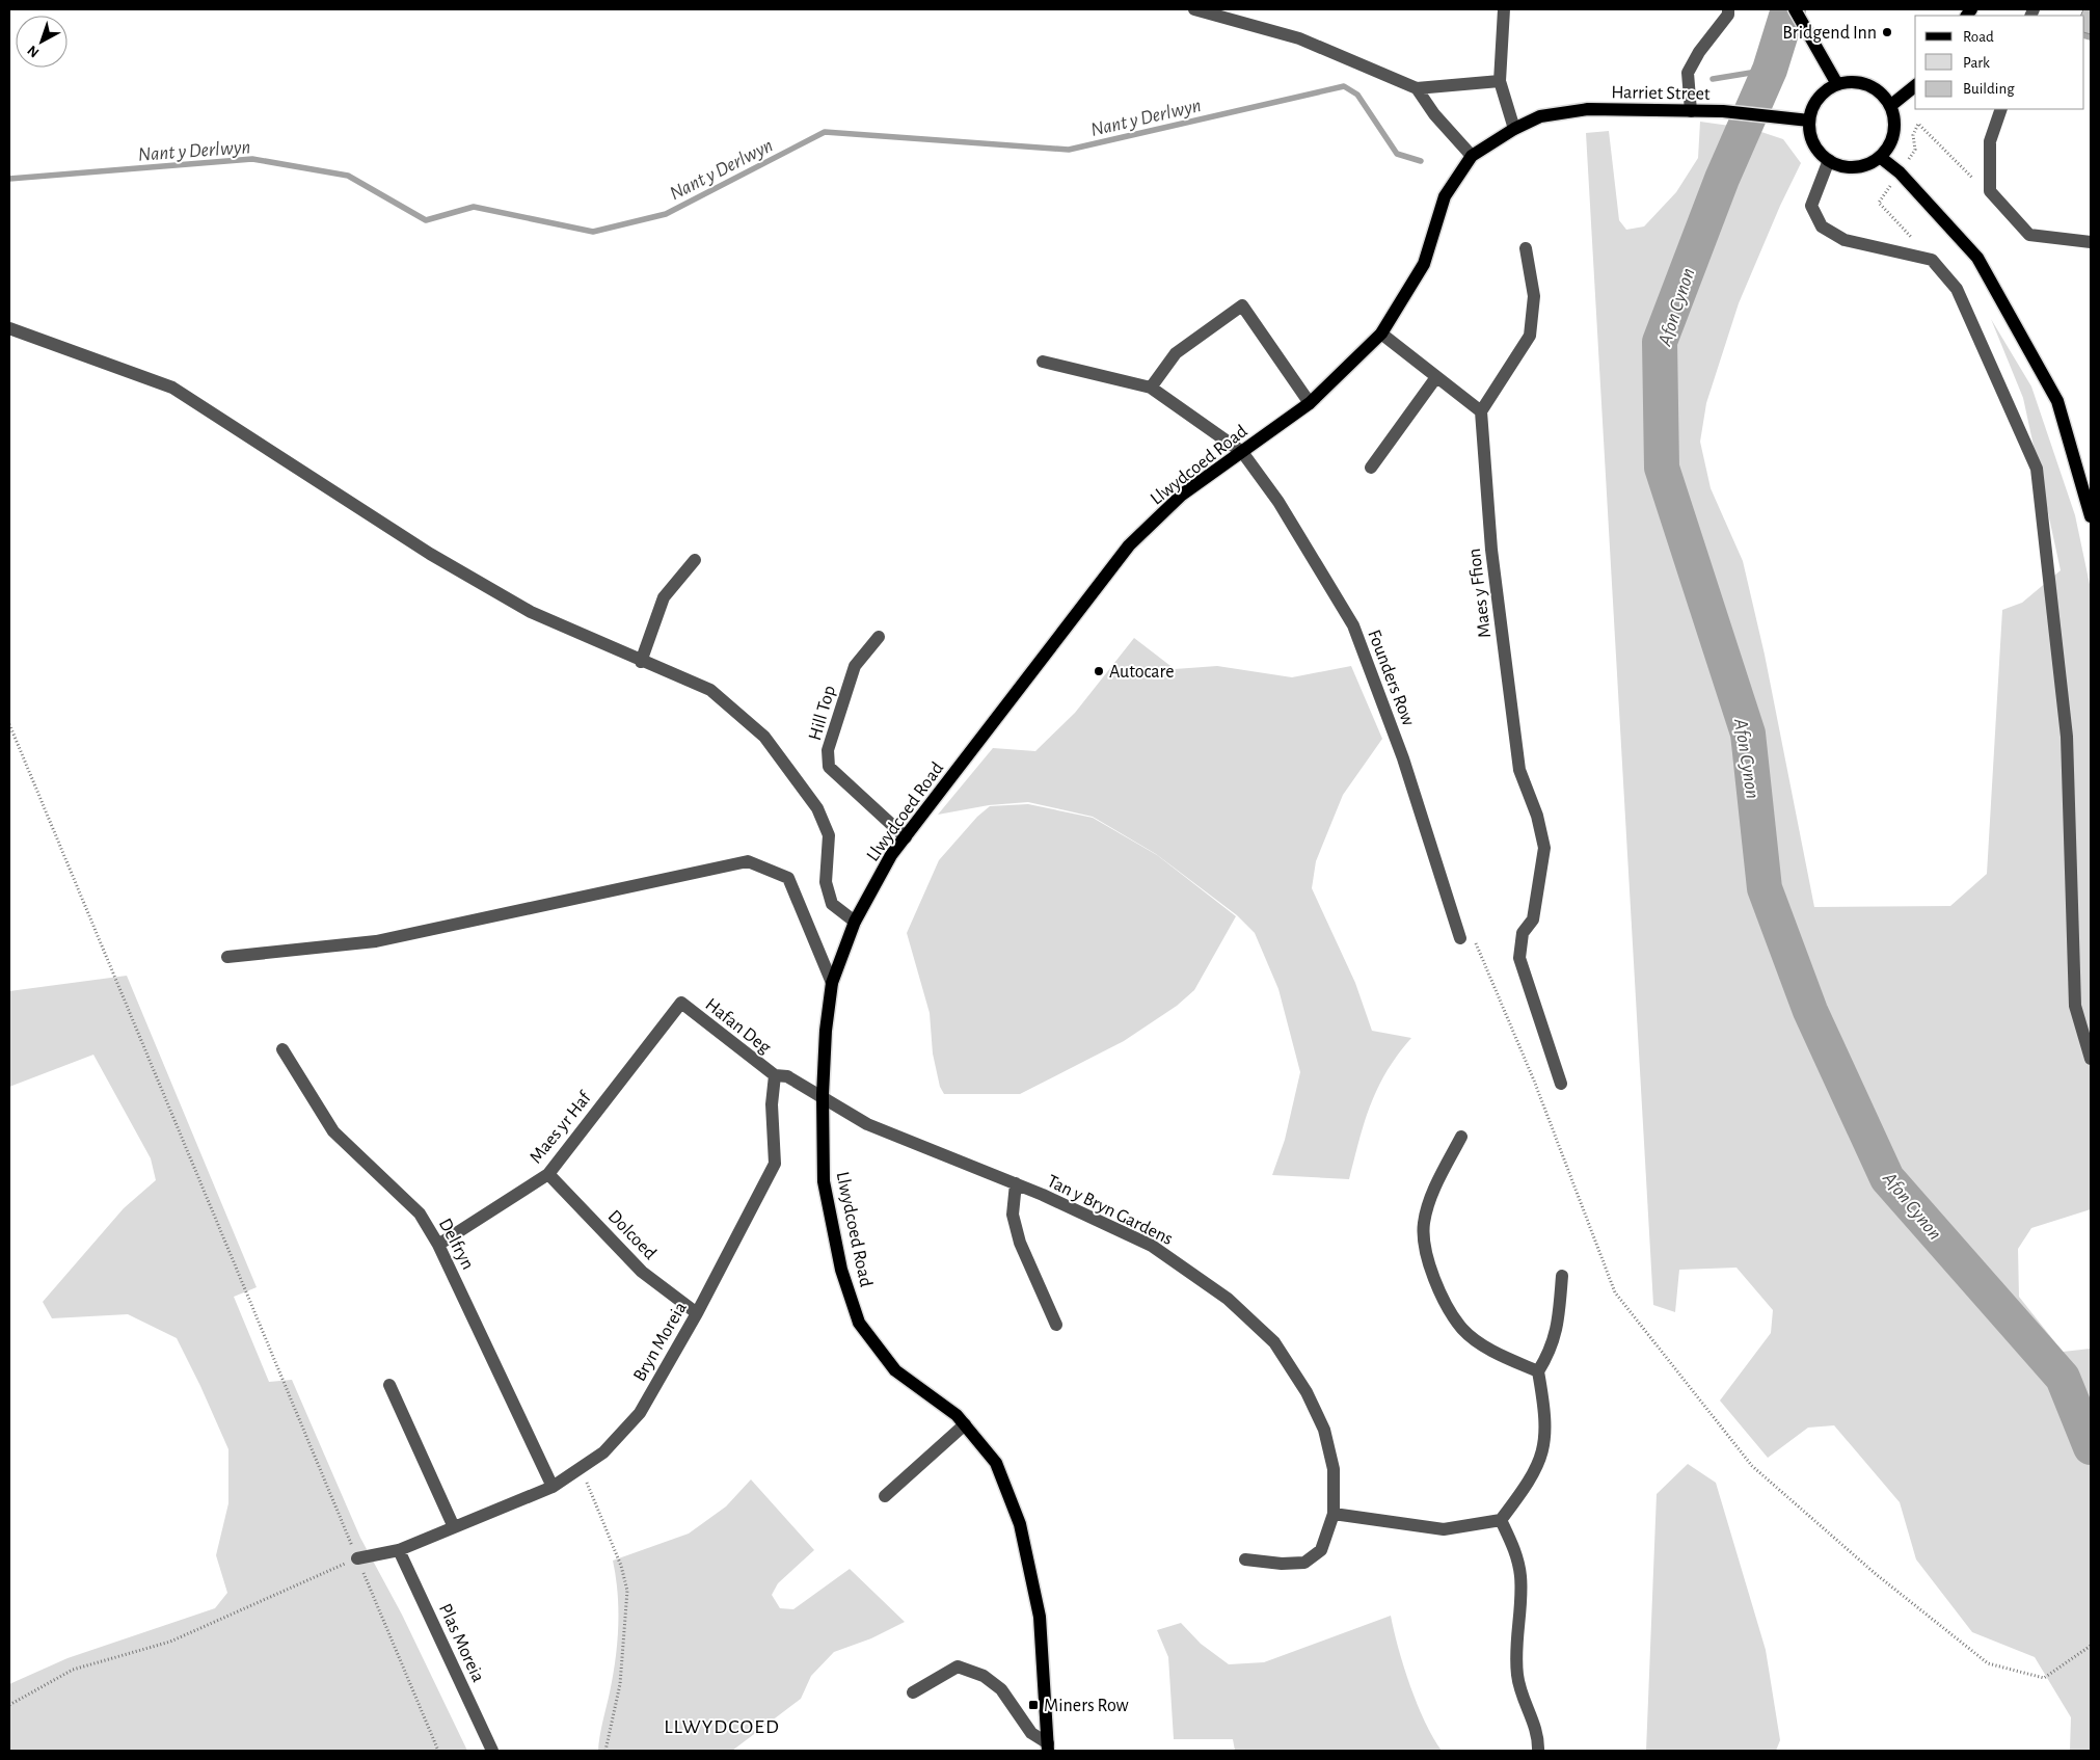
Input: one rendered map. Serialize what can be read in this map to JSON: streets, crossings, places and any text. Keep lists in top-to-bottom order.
{
  "streets": {
    "main road": ["Harriet Street", "Llwydcoed Road"],
    "street": [
      "Maes y Ffion",
      "Founders Row",
      "Hill Top",
      "Hafan Deg",
      "Maes yr Haf",
      "Tan y Bryn Gardens",
      "Dolcoed",
      "Delfryn",
      "Bryn Moreia",
      "Plas Moreia"
    ]
  },
  "crossings": [
    ["Harriet Street", "Llwydcoed Road"],
    ["Llwydcoed Road", "Founders Row"],
    ["Llwydcoed Road", "Hill Top"],
    ["Llwydcoed Road", "Tan y Bryn Gardens"],
    ["Hafan Deg", "Maes yr Haf"],
    ["Hafan Deg", "Bryn Moreia"],
    ["Maes yr Haf", "Dolcoed"],
    ["Maes yr Haf", "Delfryn"],
    ["Dolcoed", "Bryn Moreia"],
    ["Delfryn", "Bryn Moreia"],
    ["Bryn Moreia", "Plas Moreia"]
  ],
  "districts": ["LLWYDCOED"],
  "water": ["Nant y Derlwyn", "Afon Cynon"],
  "places": {
    "other": ["Bridgend Inn", "Autocare"],
    "transit": ["Miners Row"]
  },
  "legend": ["Road", "Park", "Building"],
  "north": "bottom left"
}
